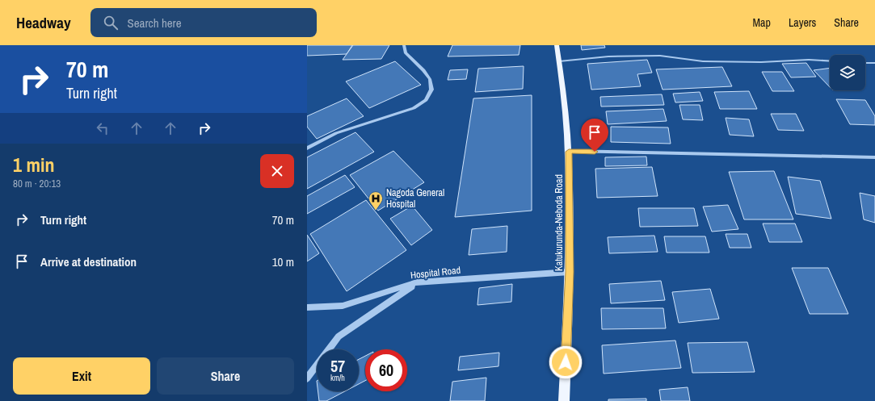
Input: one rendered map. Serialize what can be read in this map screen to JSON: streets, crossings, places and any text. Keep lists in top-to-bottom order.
{
  "streets": {
    "main road": ["Katukurunda-Neboda Road"],
    "street": ["Hospital Road"]
  },
  "crossings": [
    ["Katukurunda-Neboda Road", "Hospital Road"]
  ],
  "places": {
    "hospital": ["Nagoda General Hospital"]
  },
  "page": {
    "header": "Headway",
    "search": "Search here",
    "nav": ["Map", "Layers", "Share"],
    "turn": ["70 m", "Turn right"],
    "heading": ["1 min", "80 m · 20:13"],
    "list": [
      {
        "name": "Turn right",
        "value": "70 m"
      },
      {
        "name": "Arrive at destination",
        "value": "10 m"
      }
    ],
    "speed": "57 km/h",
    "limit": "60",
    "buttons": ["Exit", "Share"]
  }
}
